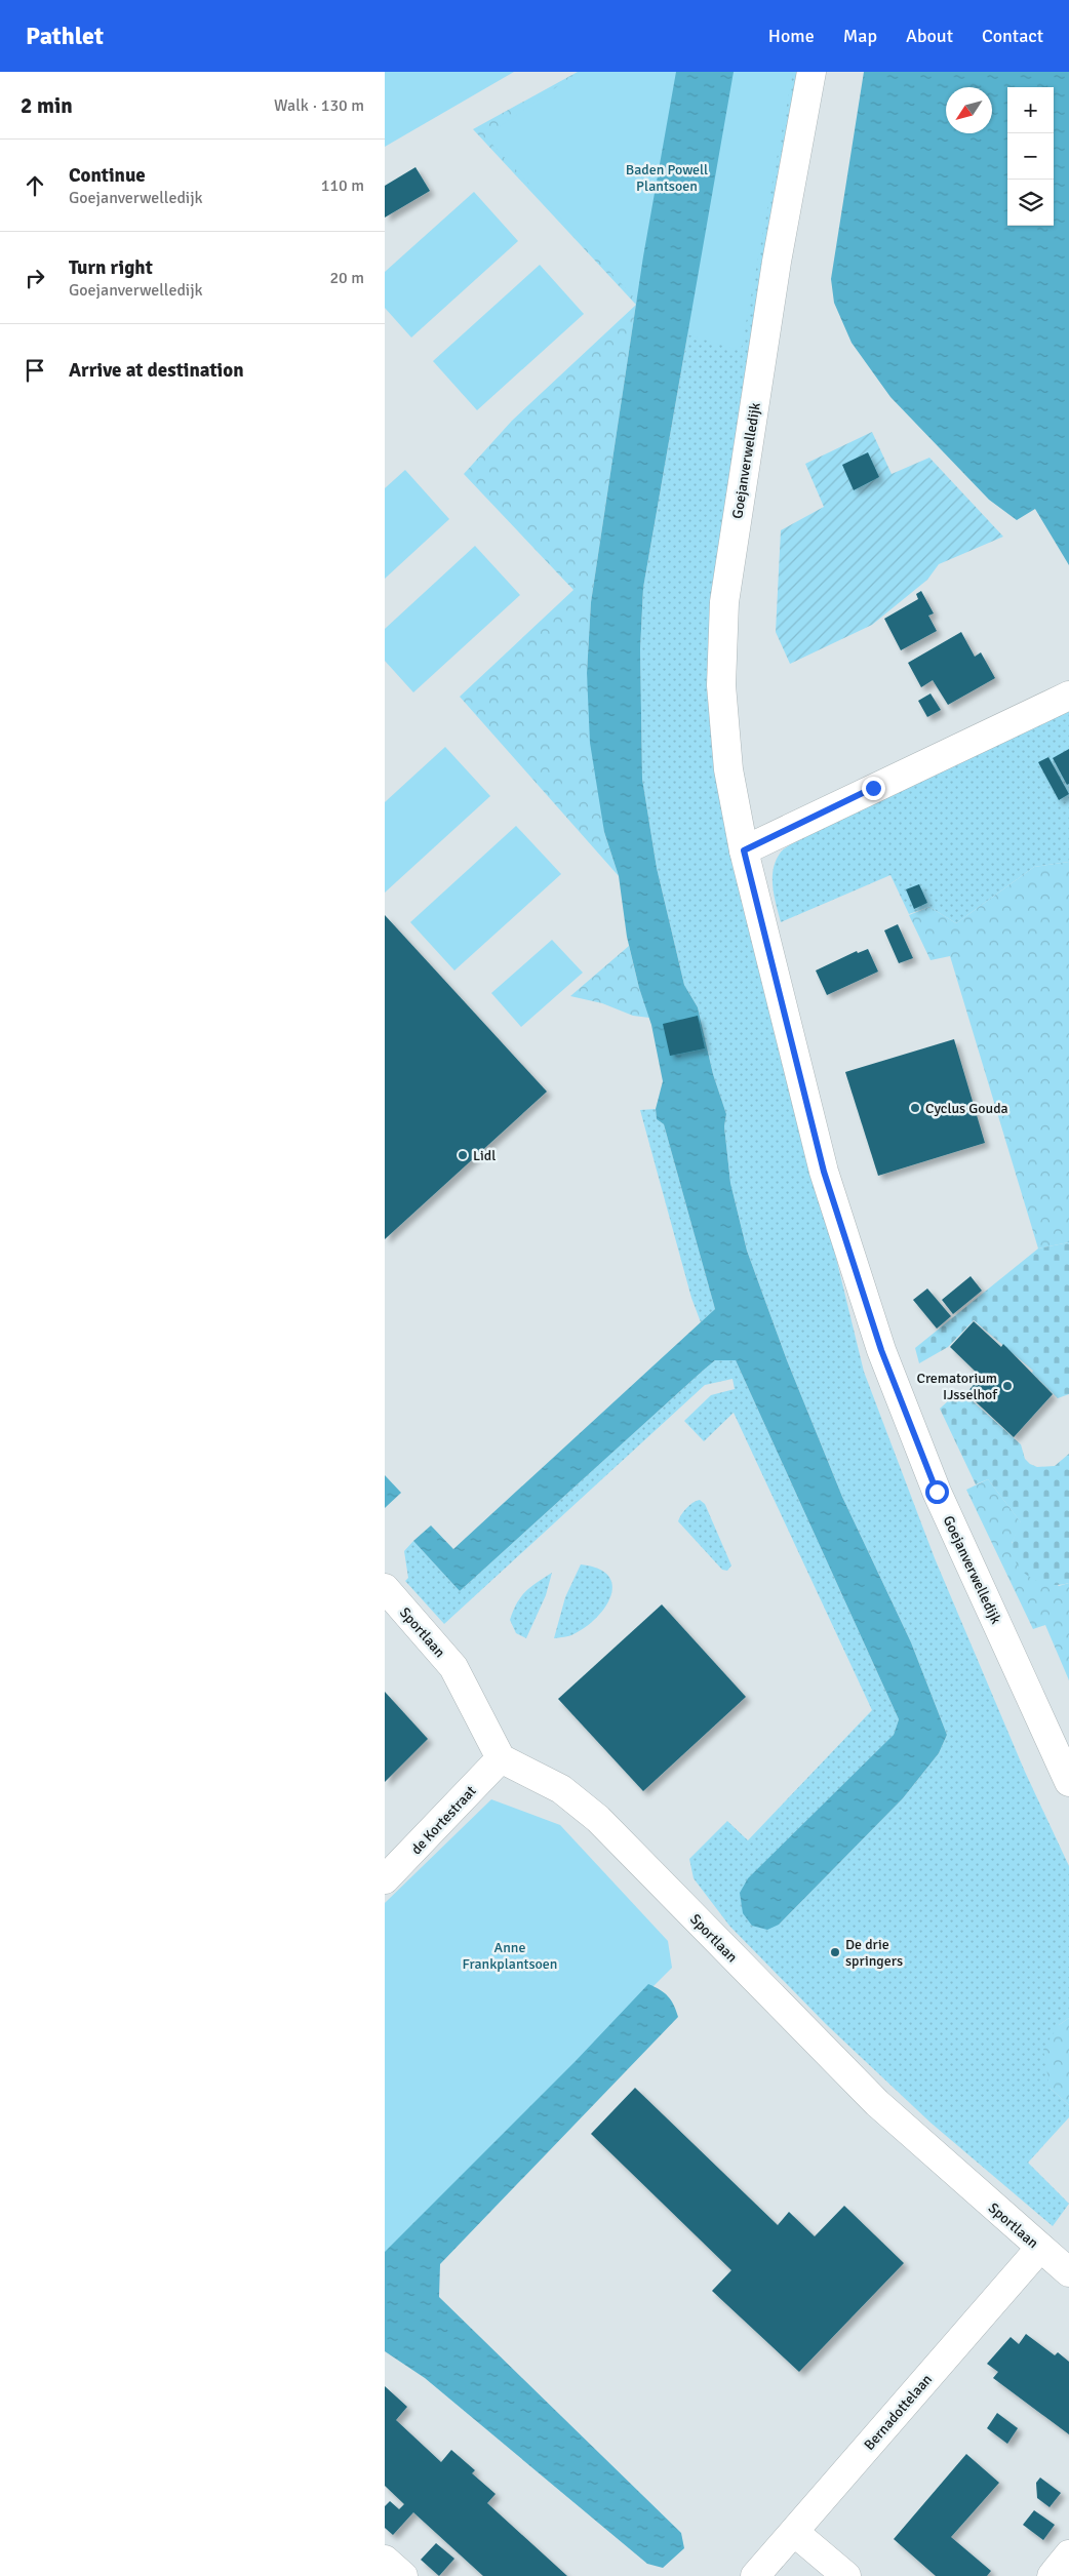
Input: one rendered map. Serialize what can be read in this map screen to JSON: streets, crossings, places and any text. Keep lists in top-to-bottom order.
{
  "streets": {
    "street": [
      "Goejanverwelledijk",
      "Sportlaan",
      "de Kortestraat",
      "Bernadottelaan"
    ]
  },
  "crossings": [
    ["Sportlaan", "de Kortestraat"],
    ["Sportlaan", "Bernadottelaan"]
  ],
  "parks": ["Baden Powell Plantsoen", "Anne Frankplantsoen"],
  "places": [
    "Cyclus Gouda",
    "Lidl",
    "Crematorium IJsselhof",
    "De drie springers"
  ],
  "north": "bottom left",
  "page": {
    "header": "Pathlet",
    "nav": [
      "Home",
      "Map",
      "About",
      "Contact"
    ],
    "heading": ["2 min", "Walk · 130 m"],
    "map_buttons": ["+", "−"],
    "list": [
      ["Continue", "Goejanverwelledijk", "110 m"],
      ["Turn right", "Goejanverwelledijk", "20 m"],
      "Arrive at destination"
    ]
  }
}
